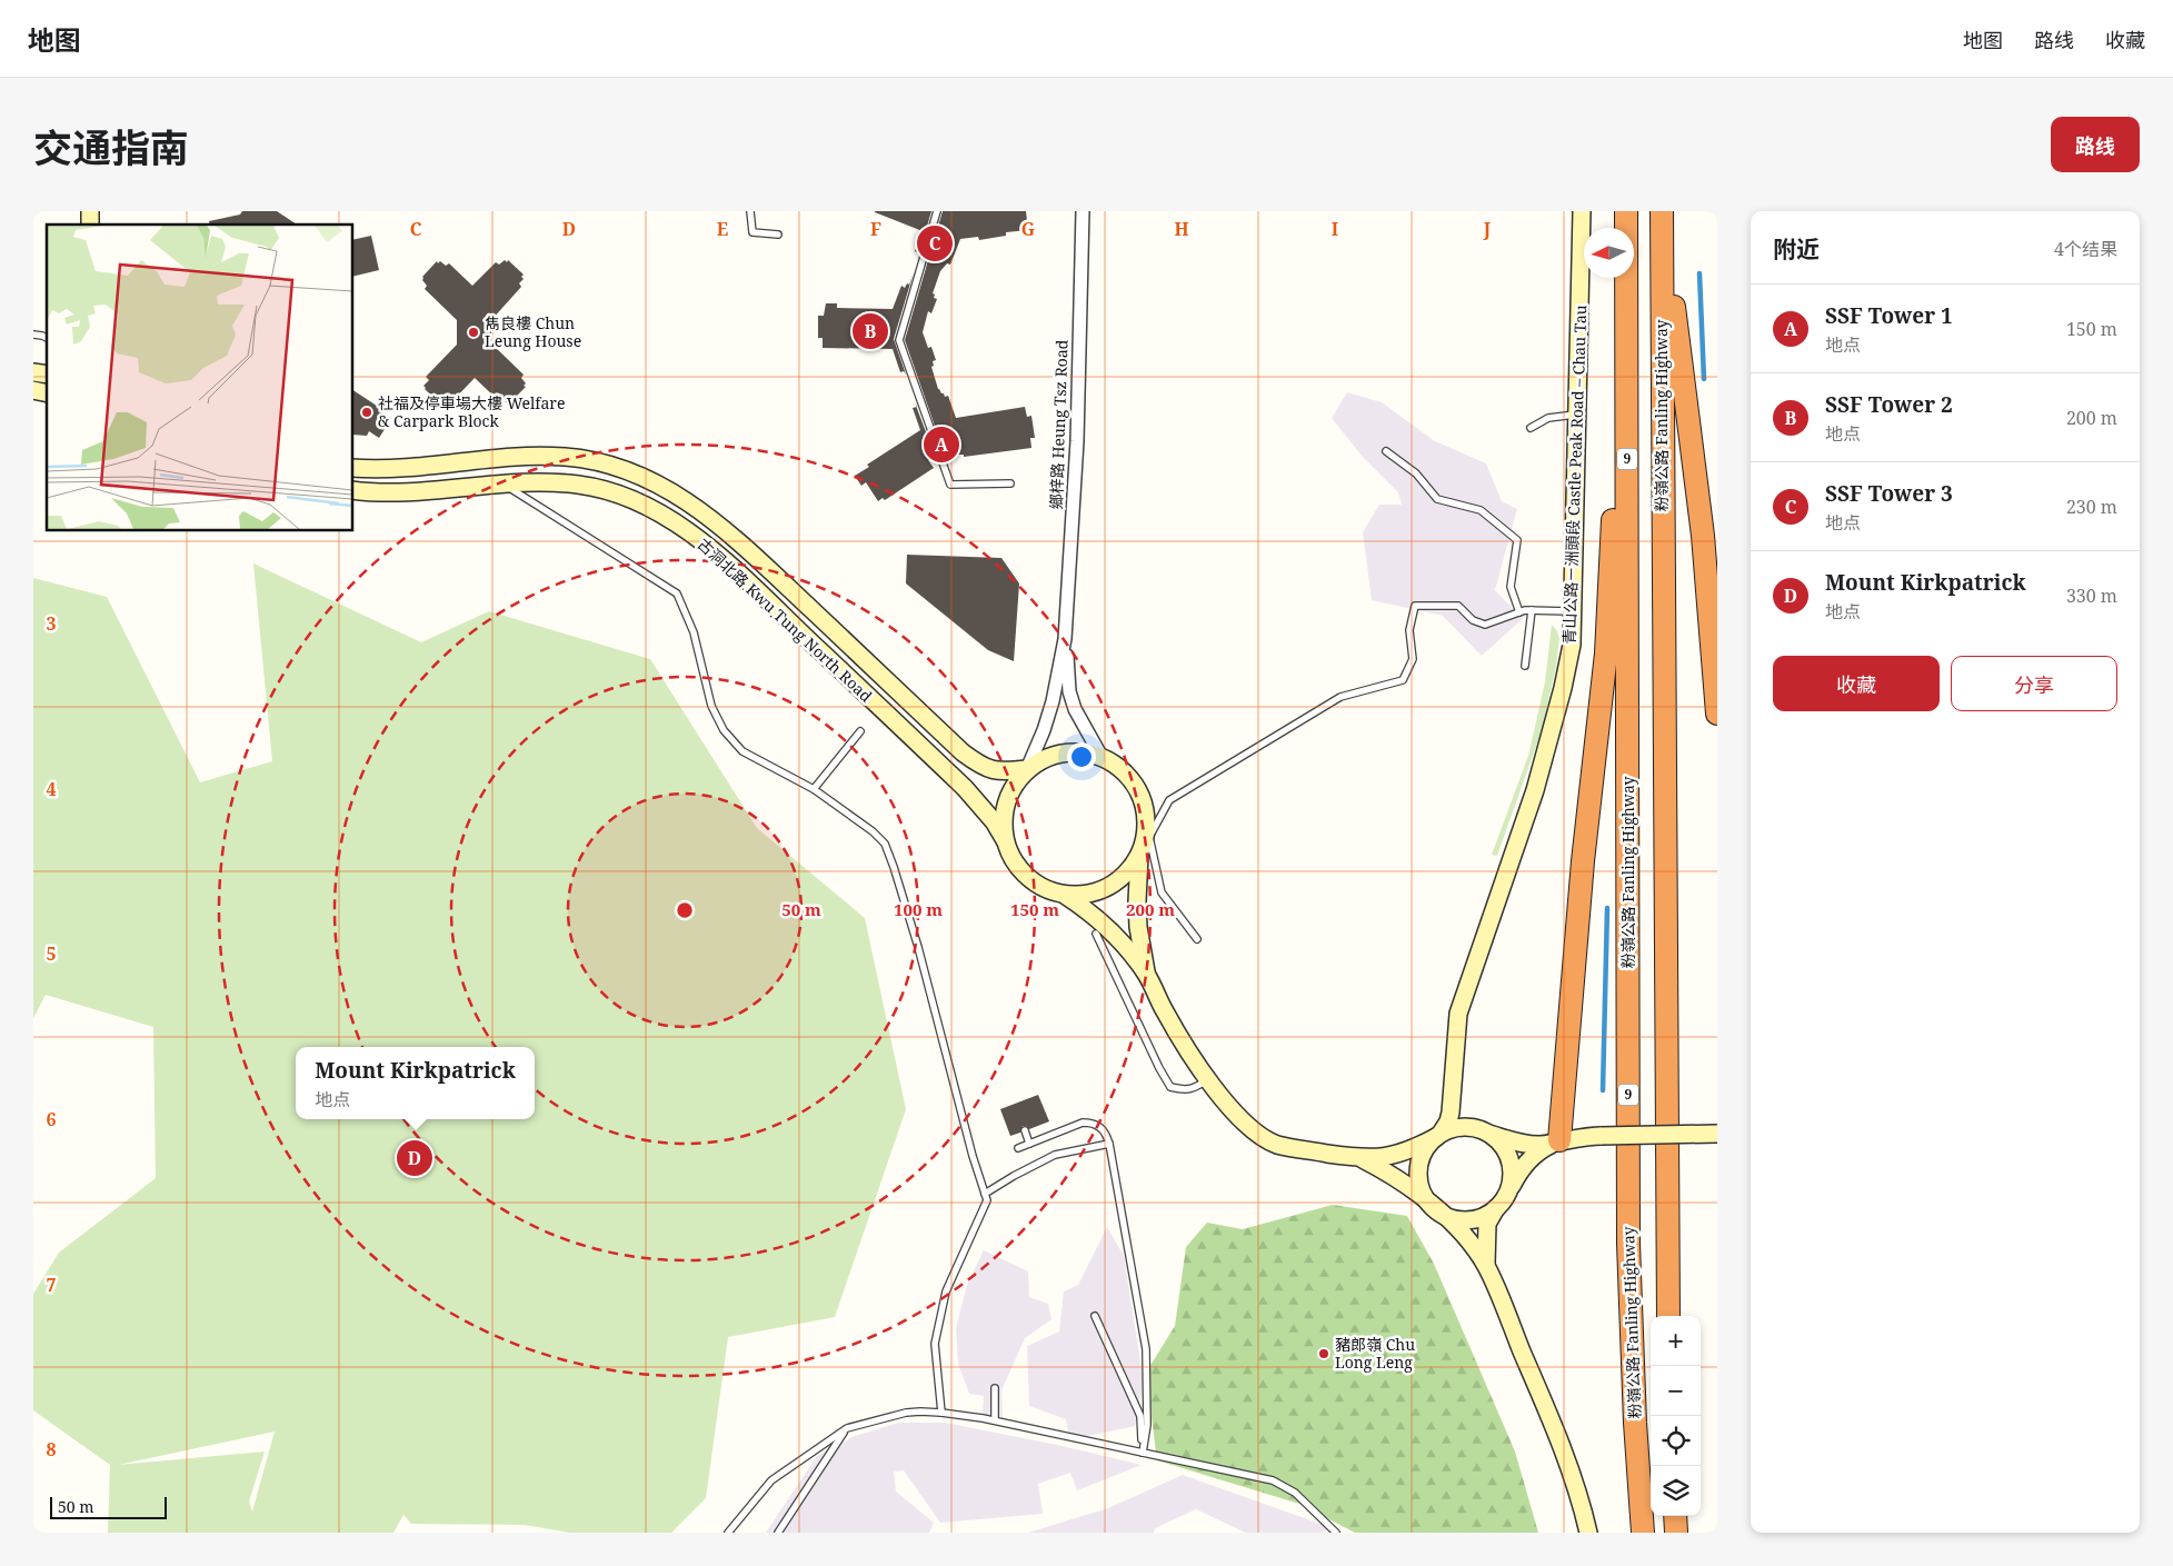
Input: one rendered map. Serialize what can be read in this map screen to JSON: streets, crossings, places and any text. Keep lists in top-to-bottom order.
{
  "streets": {
    "highway": ["粉嶺公路 Fanling Highway", "9"],
    "main road": ["青山公路－洲頭段 Castle Peak Road – Chau Tau", "古洞北路 Kwu Tung North Road"],
    "street": ["鄉梓路 Heung Tsz Road"]
  },
  "crossings": [
    ["鄉梓路 Heung Tsz Road", "古洞北路 Kwu Tung North Road"]
  ],
  "places": ["雋良樓 Chun Leung House", "社福及停車場大樓 Welfare & Carpark Block", "豬郎嶺 Chu Long Leng"],
  "scale_bar": "50 m",
  "north": "left",
  "page": {
    "header": "地图",
    "nav": ["地图", "路线", "收藏"],
    "title": "交通指南",
    "buttons": [
      "路线",
      ["收藏", "分享"]
    ],
    "heading": ["附近", "4个结果"],
    "pins": [
      "C",
      "B",
      "A",
      "D"
    ],
    "list": [
      {
        "mark": "A",
        "name": "SSF Tower 1",
        "note": "地点",
        "value": "150 m"
      },
      {
        "mark": "B",
        "name": "SSF Tower 2",
        "note": "地点",
        "value": "200 m"
      },
      {
        "mark": "C",
        "name": "SSF Tower 3",
        "note": "地点",
        "value": "230 m"
      },
      {
        "mark": "D",
        "name": "Mount Kirkpatrick",
        "note": "地点",
        "value": "330 m"
      }
    ],
    "popup": ["Mount Kirkpatrick", "地点"],
    "map_buttons": ["+", "−"],
    "scale": "50 m"
  },
  "grid": {
    "columns": [
      "C",
      "D",
      "E",
      "F",
      "G",
      "H",
      "I",
      "J"
    ],
    "rows": [
      "3",
      "4",
      "5",
      "6",
      "7",
      "8"
    ]
  },
  "rings": [
    "50 m",
    "100 m",
    "150 m",
    "200 m"
  ]
}
